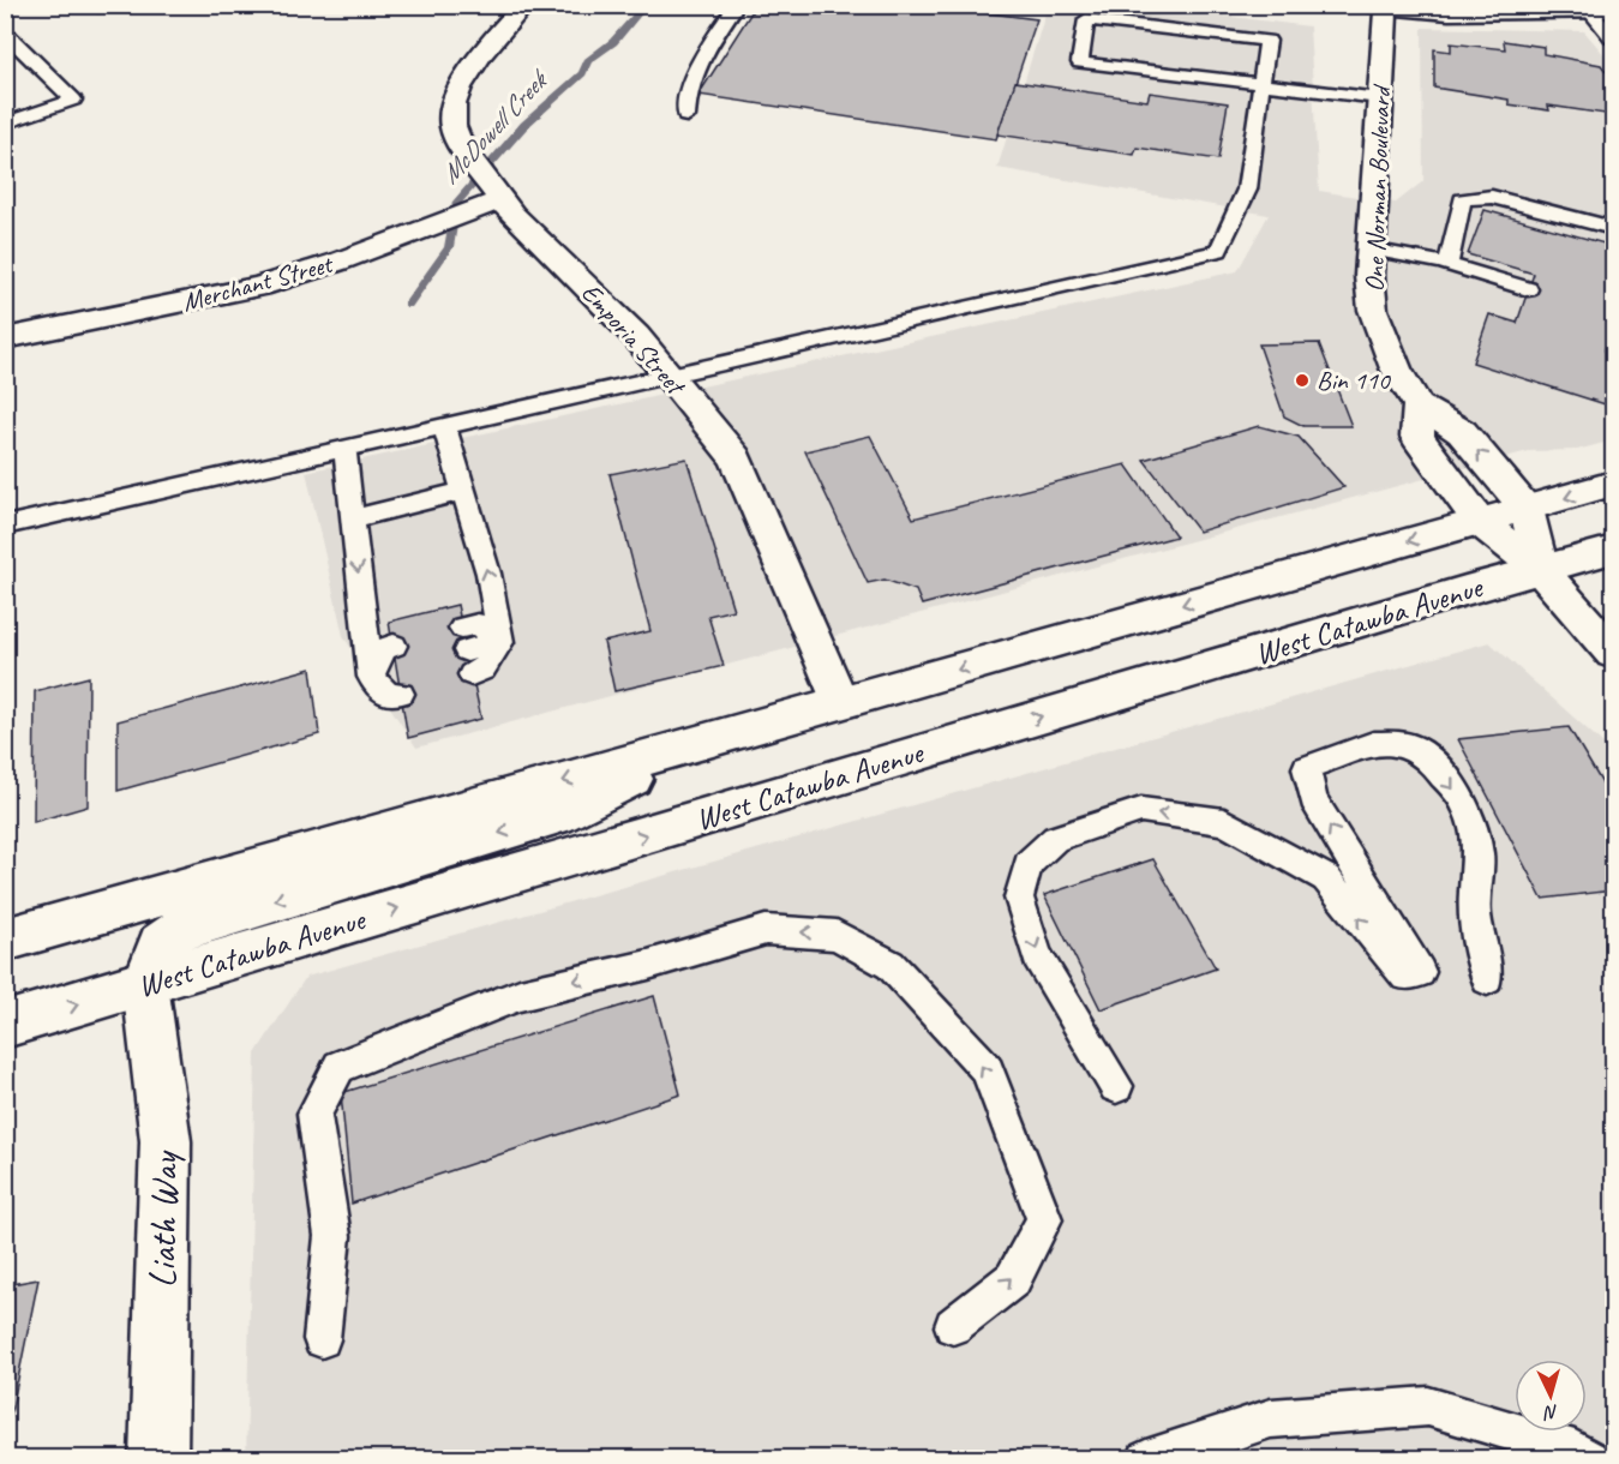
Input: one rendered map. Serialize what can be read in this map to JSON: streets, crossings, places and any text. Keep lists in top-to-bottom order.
{
  "streets": {
    "street": [
      "One Norman Boulevard",
      "Merchant Street",
      "Emporia Street",
      "West Catawba Avenue",
      "Liath Way"
    ]
  },
  "crossings": [
    ["One Norman Boulevard", "West Catawba Avenue"],
    ["Merchant Street", "Emporia Street"],
    ["Emporia Street", "West Catawba Avenue"],
    ["West Catawba Avenue", "Liath Way"]
  ],
  "water": ["McDowell Creek"],
  "places": ["Bin 110"],
  "north": "bottom"
}
